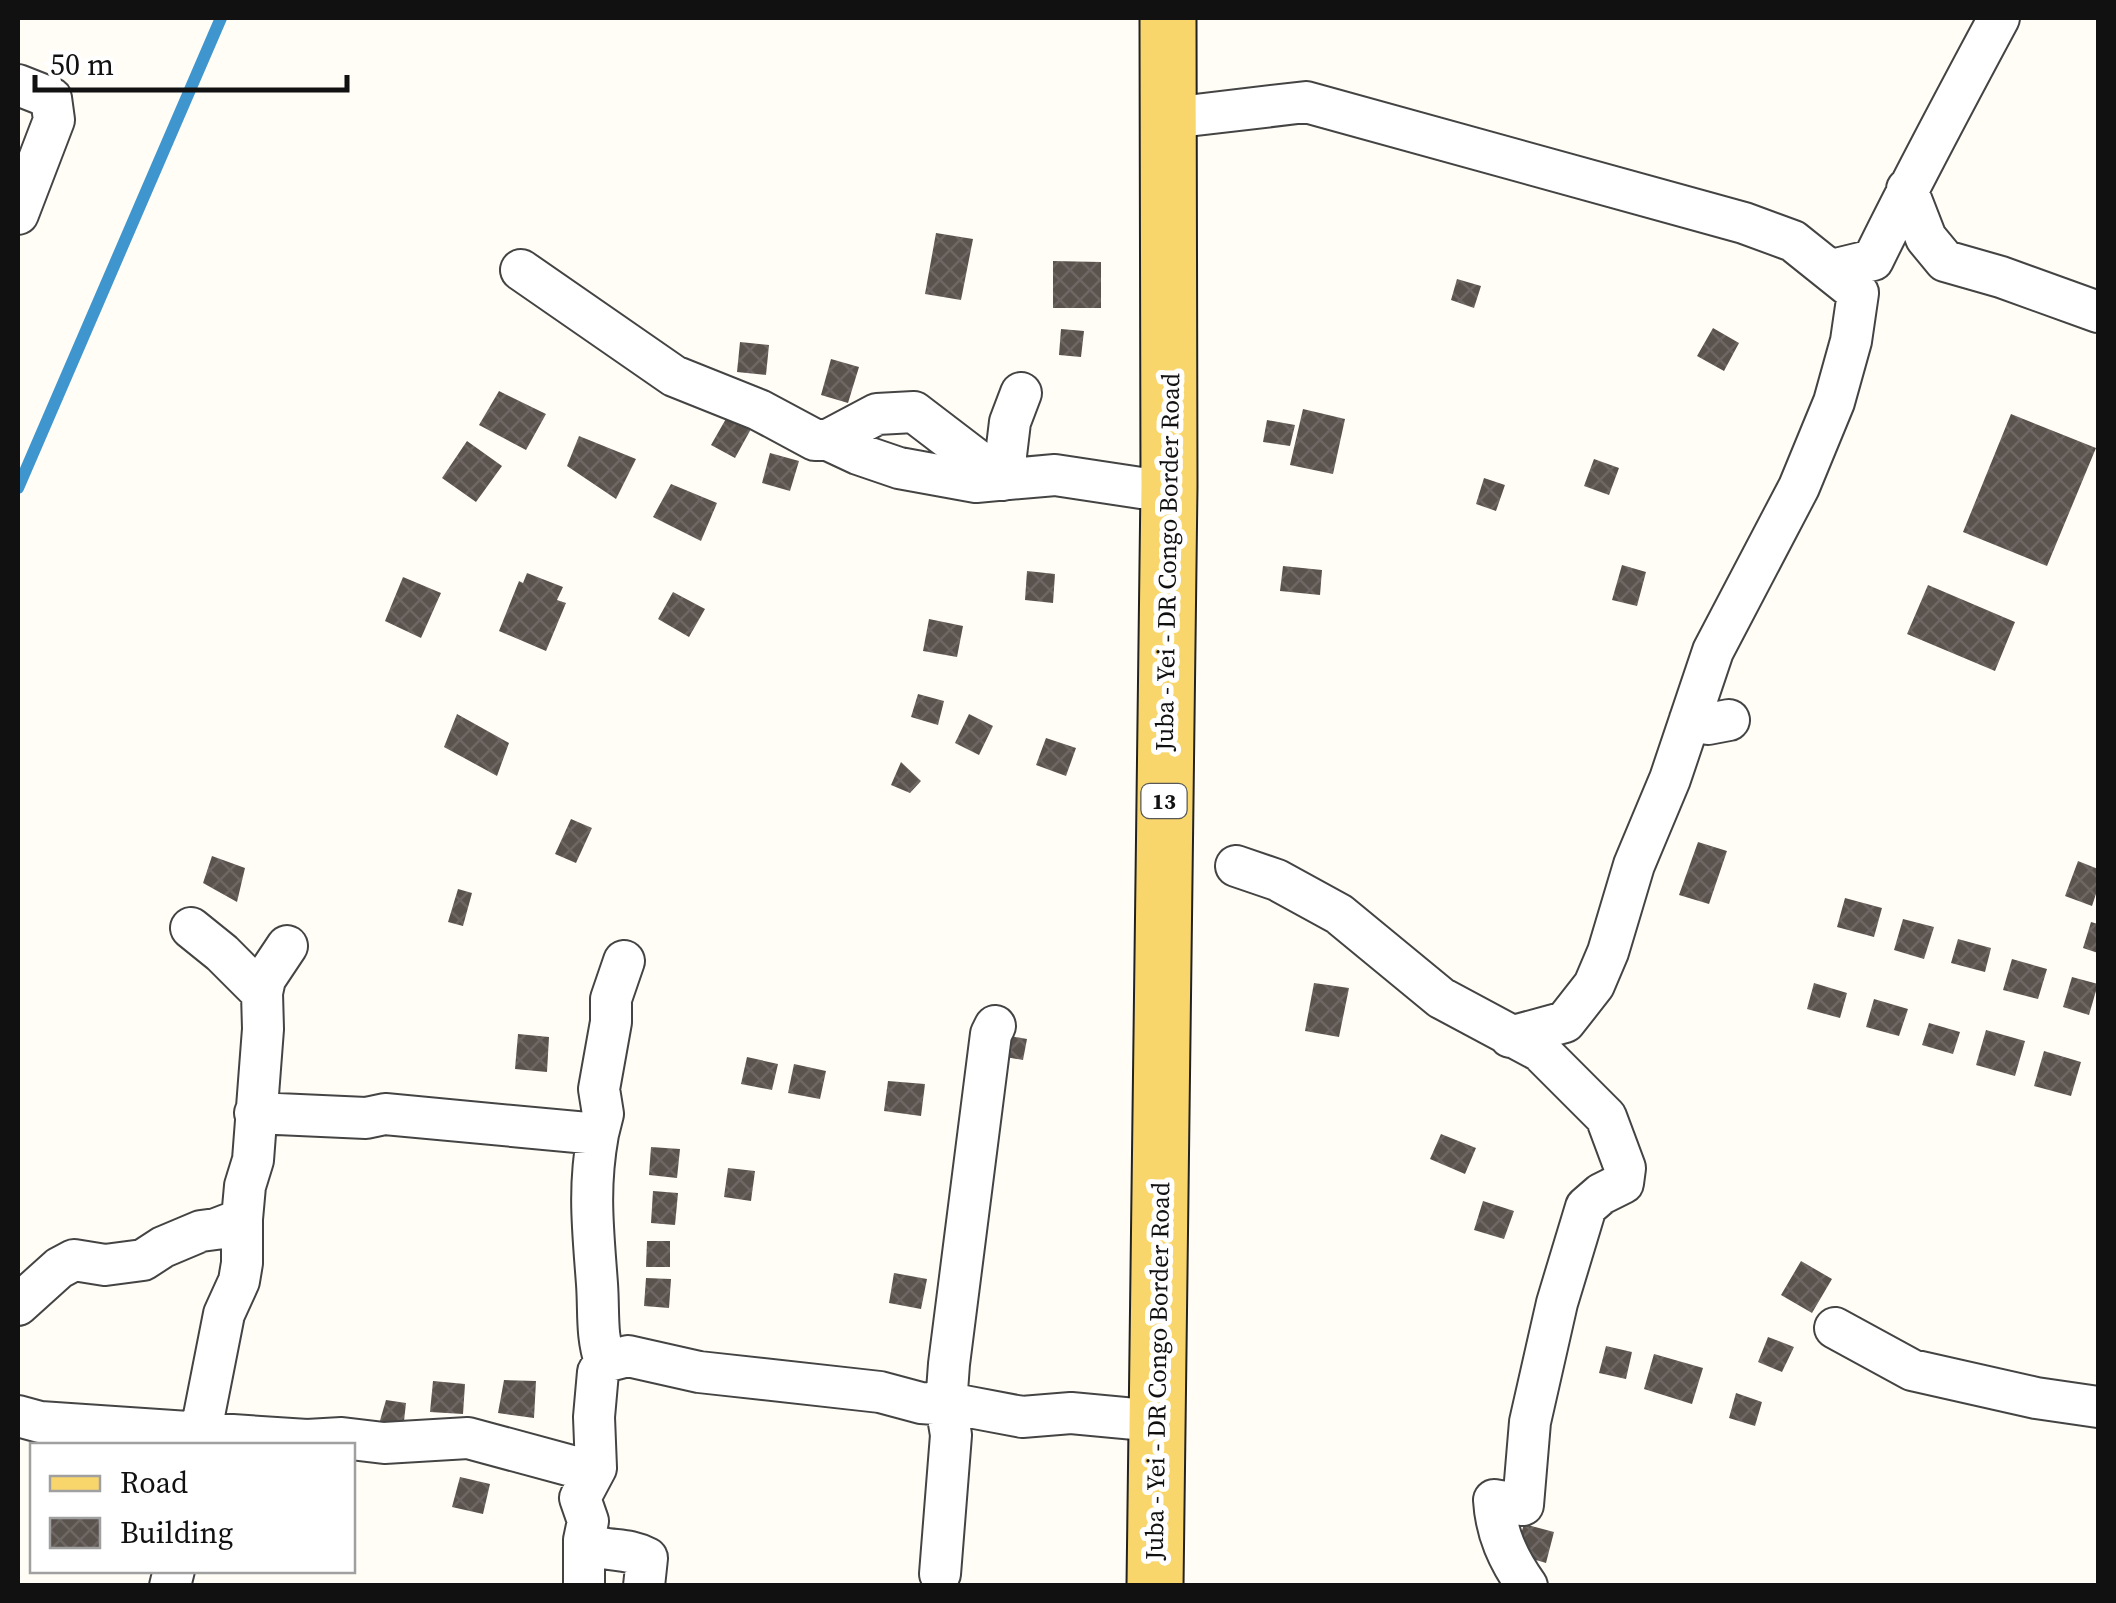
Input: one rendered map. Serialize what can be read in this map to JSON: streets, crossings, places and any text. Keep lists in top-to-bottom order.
{
  "streets": {
    "main road": ["Juba - Yei - DR Congo Border Road", "13"]
  },
  "legend": ["Road", "Building"],
  "scale_bar": "50 m"
}
